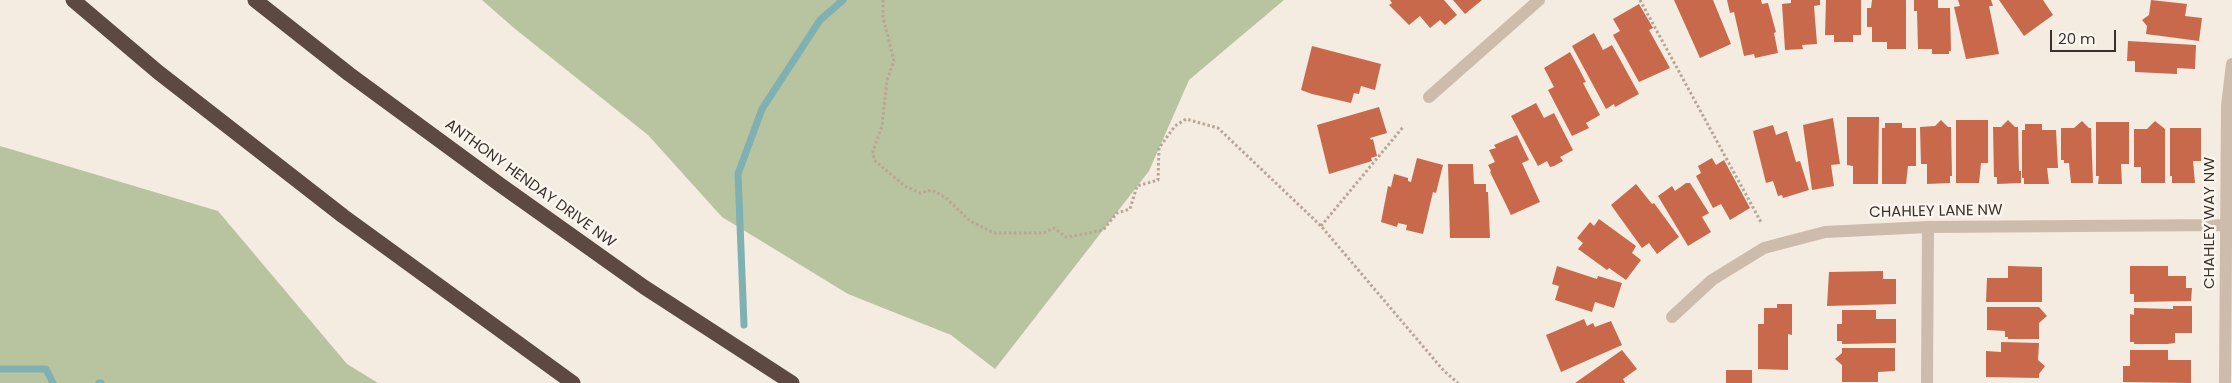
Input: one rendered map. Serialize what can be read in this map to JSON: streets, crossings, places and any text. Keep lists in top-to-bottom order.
{
  "streets": {
    "highway": ["ANTHONY HENDAY DRIVE NW"],
    "street": ["CHAHLEY LANE NW", "CHAHLEY WAY NW"]
  },
  "crossings": [
    ["CHAHLEY LANE NW", "CHAHLEY WAY NW"]
  ],
  "scale_bar": "20 m"
}
